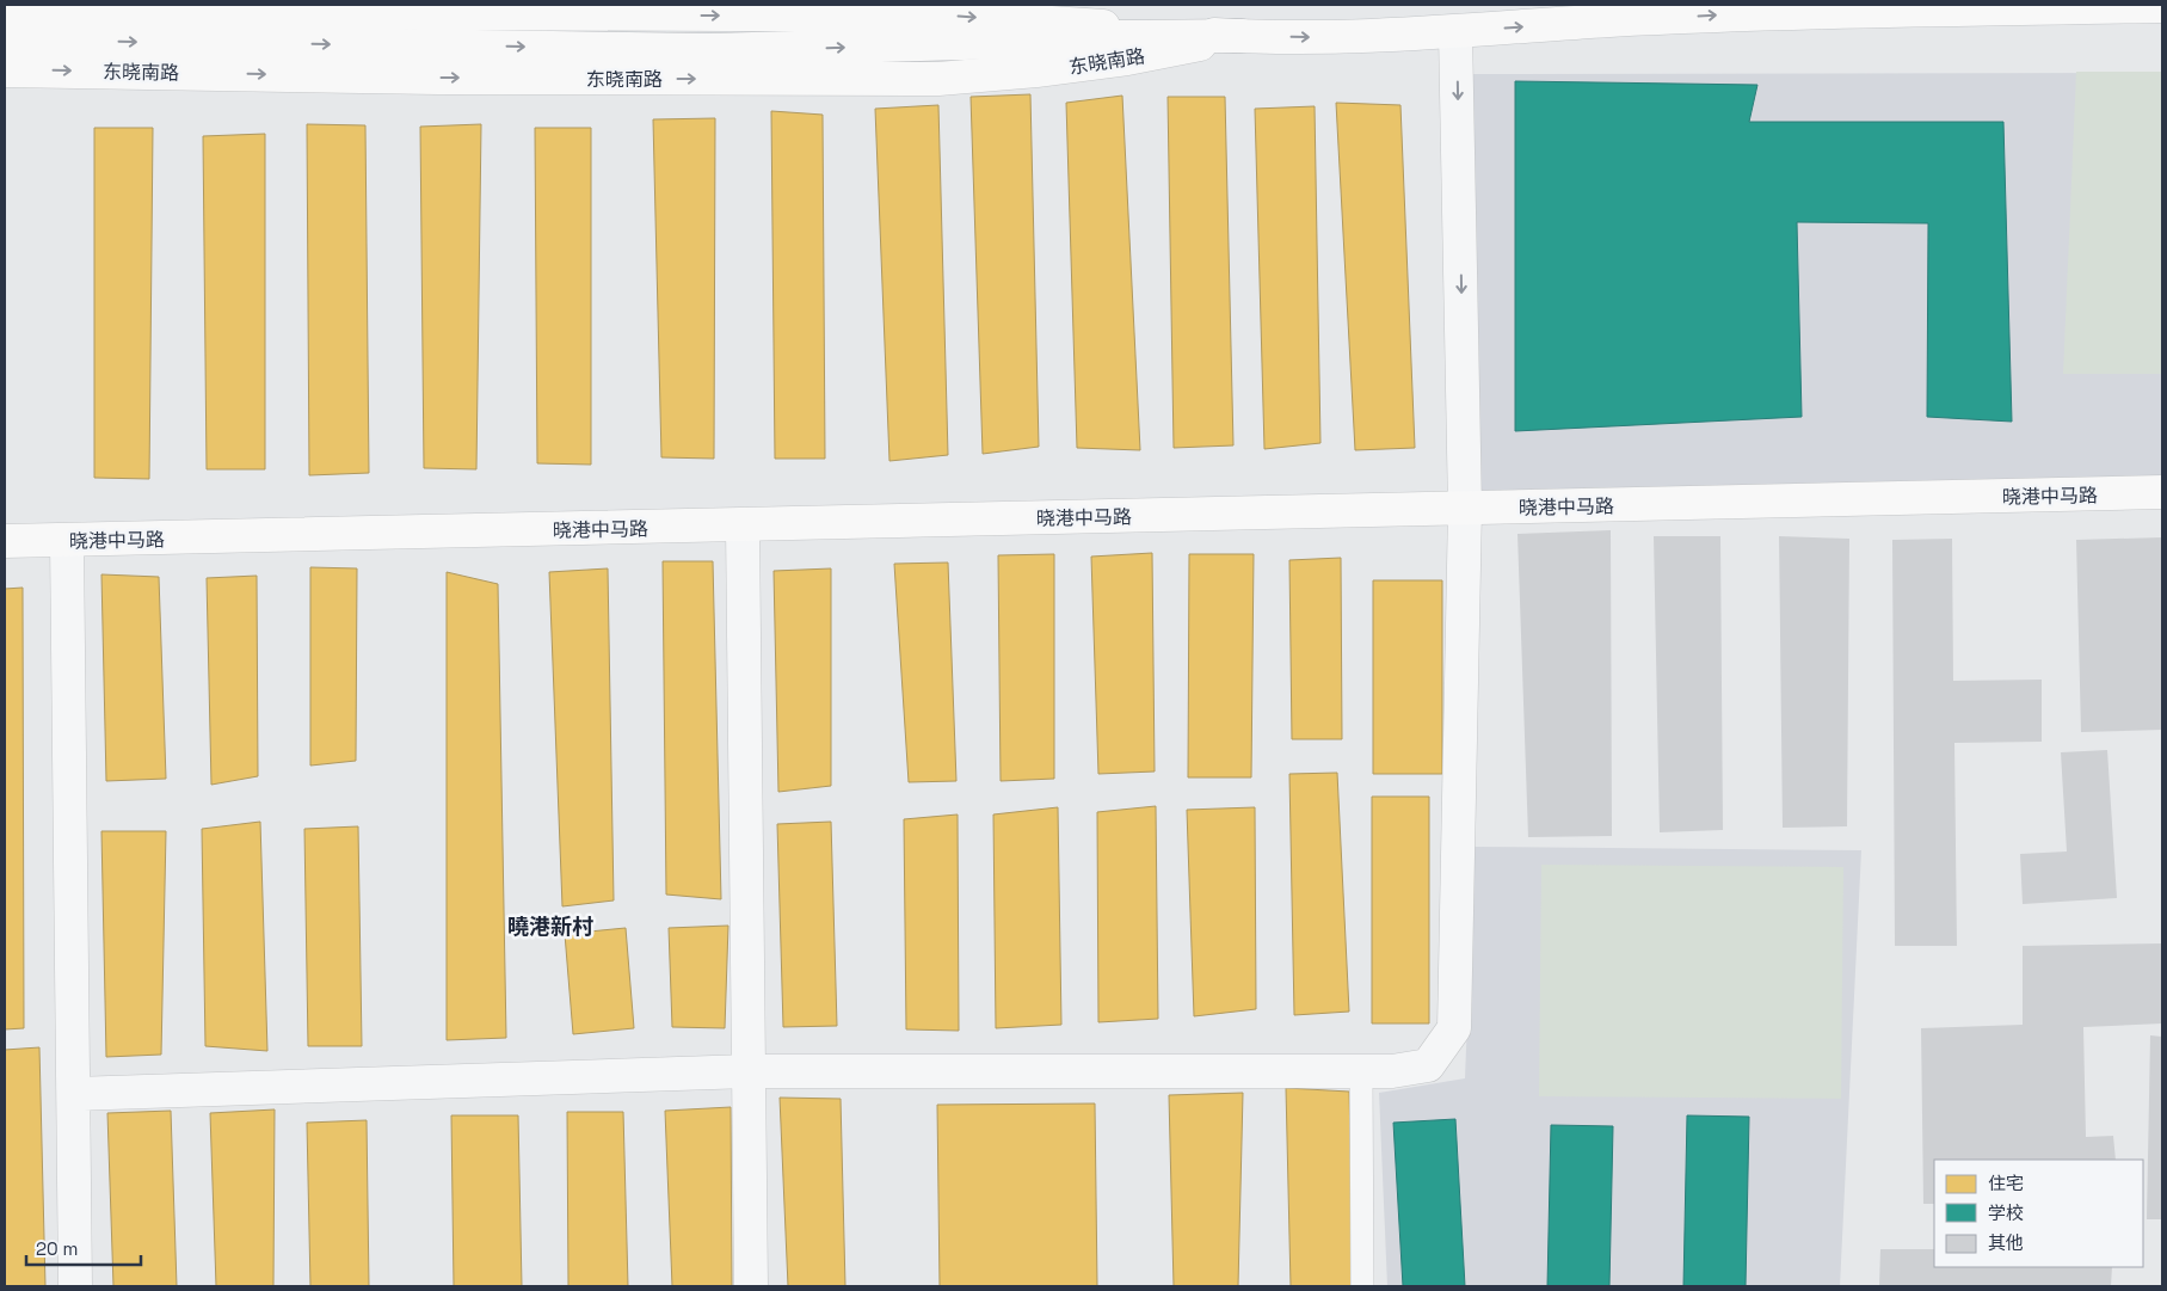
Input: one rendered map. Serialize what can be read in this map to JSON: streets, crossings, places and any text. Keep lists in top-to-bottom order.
{
  "streets": {
    "main road": ["东晓南路", "晓港中马路"]
  },
  "districts": ["曉港新村"],
  "legend": ["住宅", "学校", "其他"],
  "scale_bar": "20 m"
}
